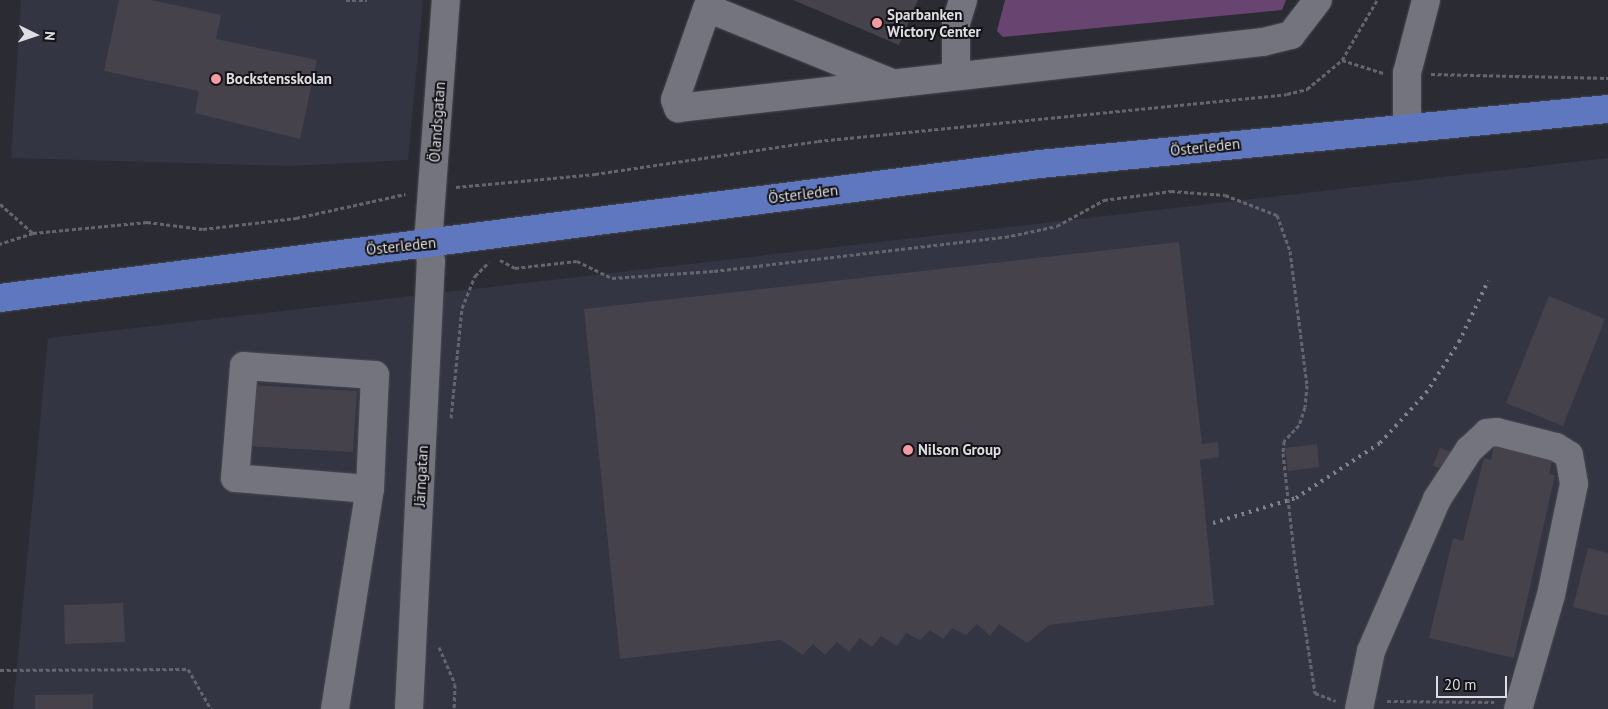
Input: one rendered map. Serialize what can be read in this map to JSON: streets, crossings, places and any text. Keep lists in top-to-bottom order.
{
  "streets": {
    "main road": ["Österleden"],
    "street": ["Ölandsgatan", "Järngatan"]
  },
  "crossings": [
    ["Ölandsgatan", "Österleden"],
    ["Ölandsgatan", "Järngatan"],
    ["Österleden", "Järngatan"]
  ],
  "places": ["Sparbanken Wictory Center", "Bockstensskolan", "Nilson Group"],
  "scale_bar": "20 m",
  "north": "right"
}
